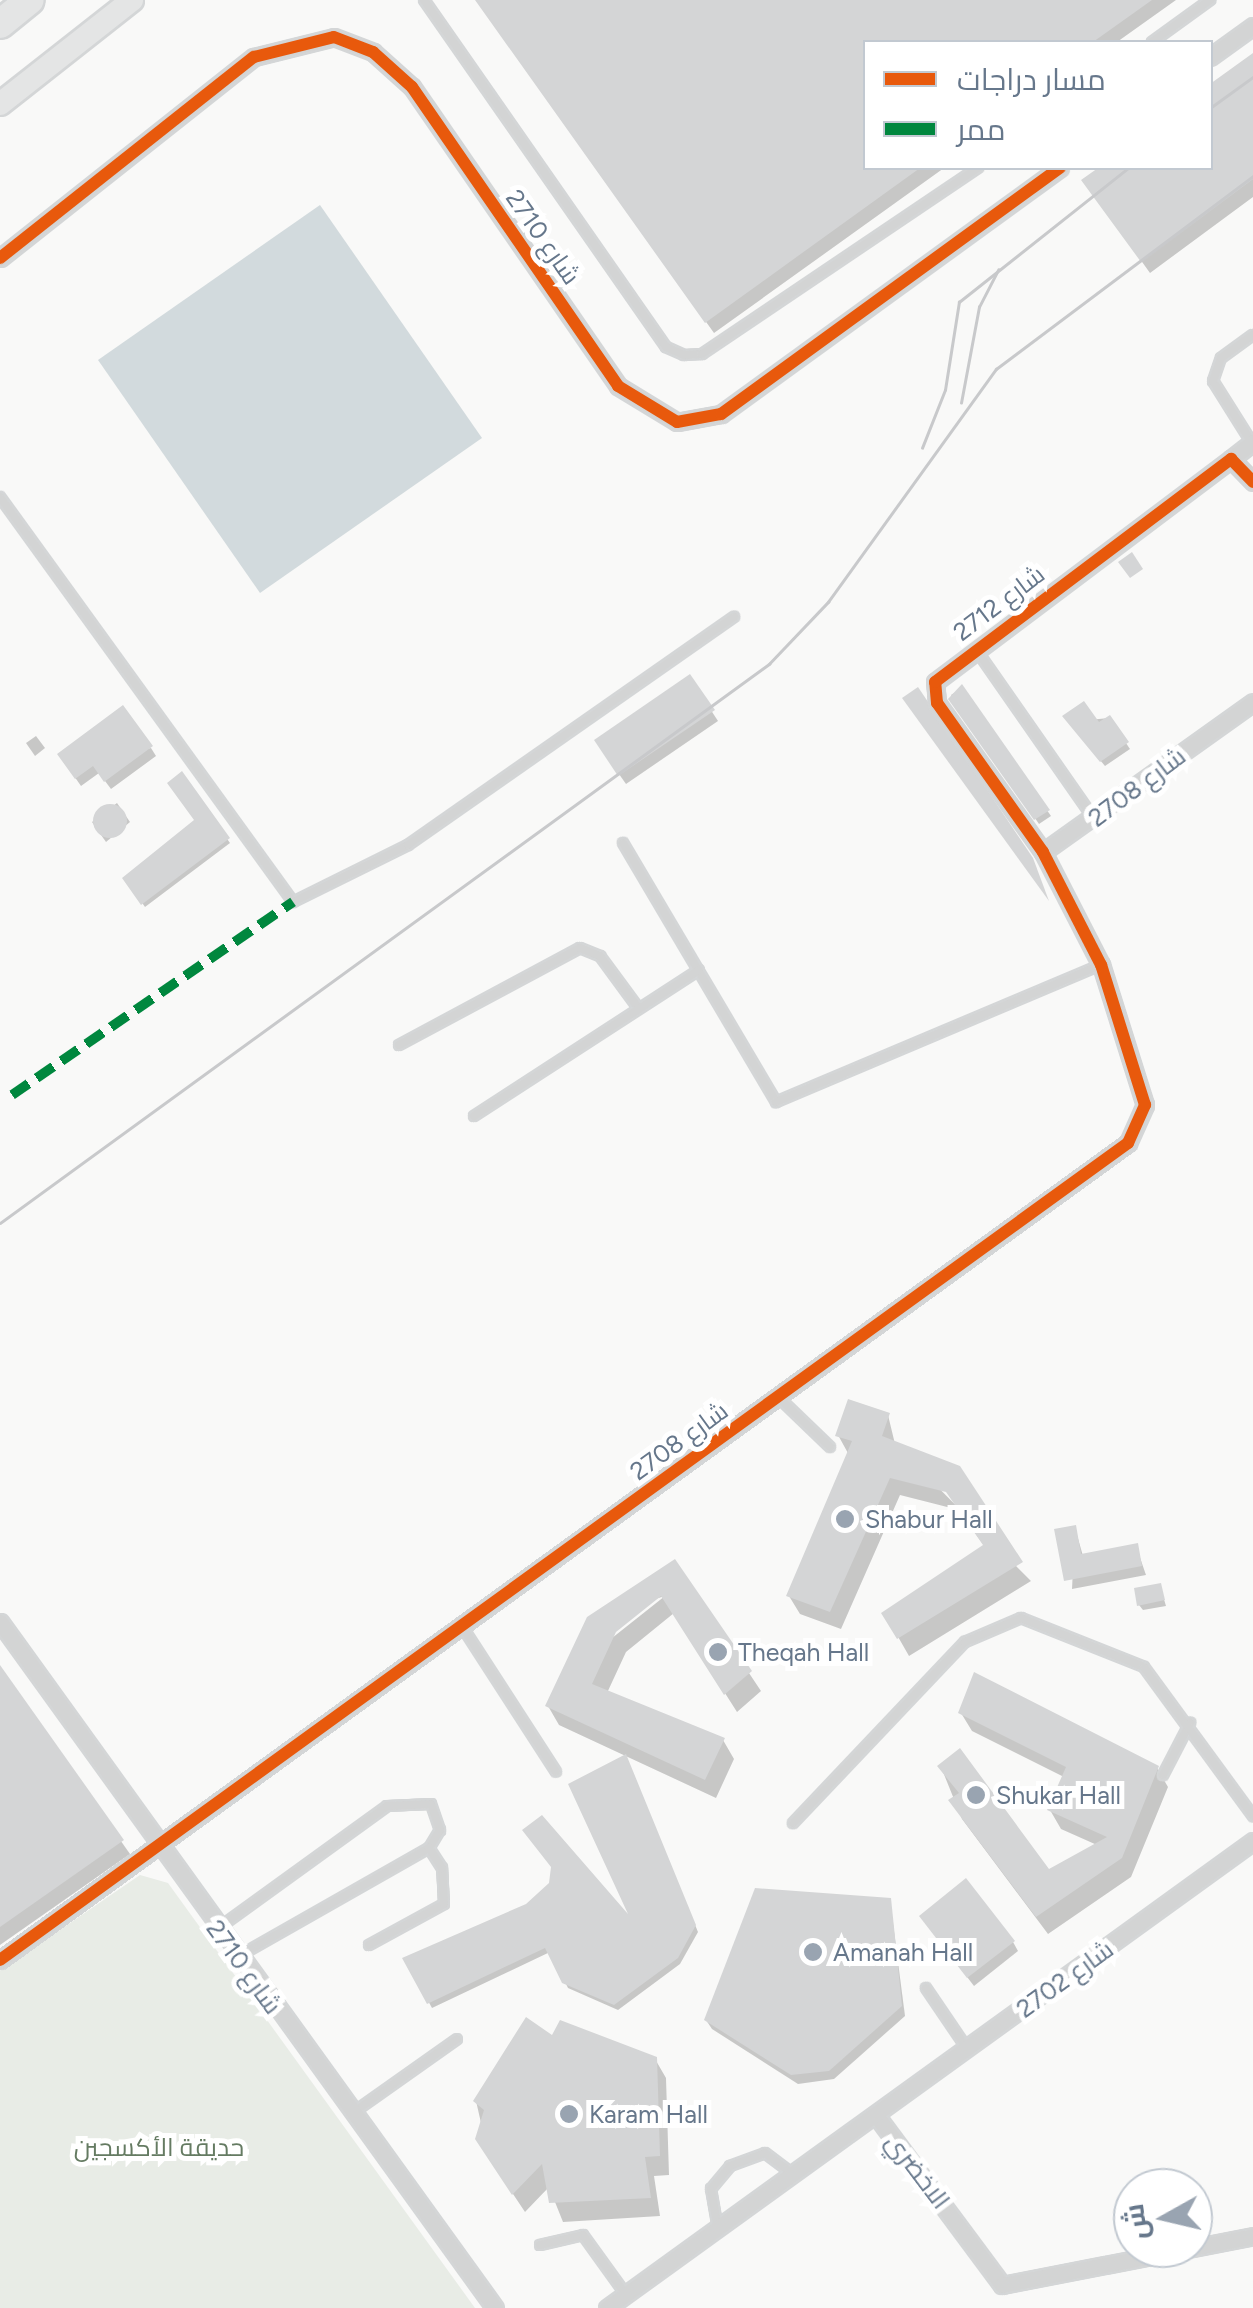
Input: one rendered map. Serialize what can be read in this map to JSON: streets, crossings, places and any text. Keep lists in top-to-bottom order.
{
  "streets": {
    "street": [
      "شارع 2710",
      "شارع 2712",
      "شارع 2708",
      "شارع 2702",
      "الاخضري"
    ]
  },
  "crossings": [
    ["شارع 2710", "شارع 2708"],
    ["شارع 2712", "شارع 2708"],
    ["شارع 2702", "الاخضري"]
  ],
  "parks": ["حديقة الأكسجين"],
  "places": [
    "Shabur Hall",
    "Theqah Hall",
    "Shukar Hall",
    "Amanah Hall",
    "Karam Hall"
  ],
  "legend": ["مسار دراجات", "ممر"],
  "north": "left"
}
